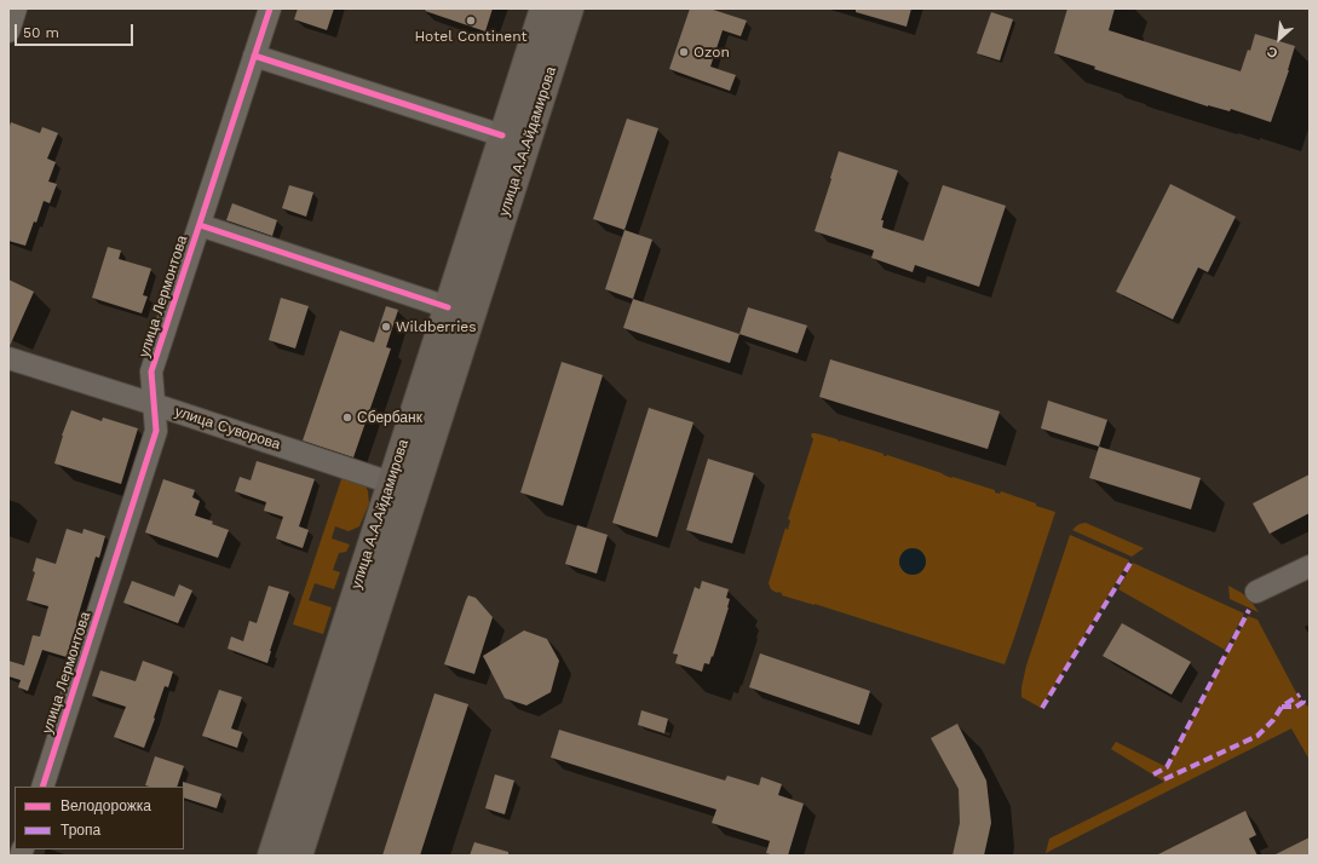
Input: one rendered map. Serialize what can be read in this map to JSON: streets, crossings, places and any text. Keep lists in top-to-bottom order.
{
  "streets": {
    "main road": ["улица А.А.Айдамирова"],
    "street": ["улица Лермонтова", "улица Суворова"]
  },
  "crossings": [
    ["улица А.А.Айдамирова", "улица Суворова"],
    ["улица Лермонтова", "улица Суворова"]
  ],
  "places": [
    "Hotel Continent",
    "Ozon",
    "Wildberries",
    "Сбербанк"
  ],
  "legend": ["Велодорожка", "Тропа"],
  "scale_bar": "50 m",
  "north": "bottom left"
}
